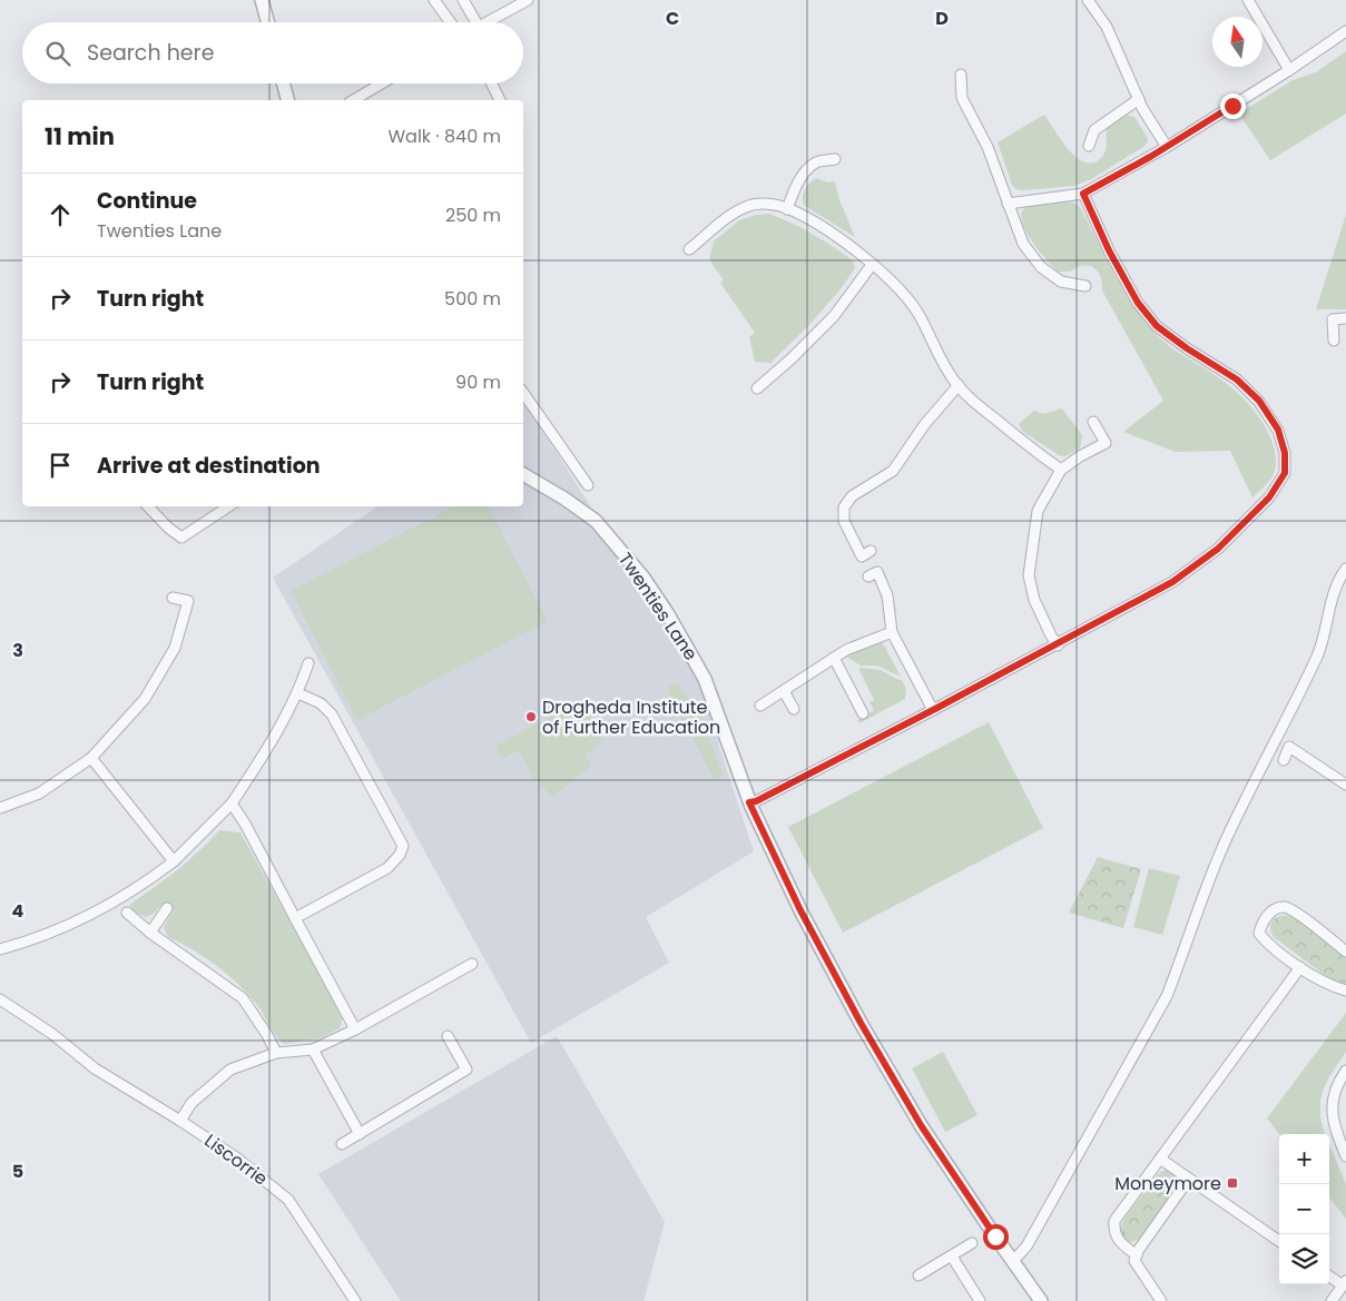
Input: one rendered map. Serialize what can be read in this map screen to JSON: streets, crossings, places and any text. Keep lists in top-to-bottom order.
{
  "streets": {
    "street": ["Twenties Lane", "Liscorrie"]
  },
  "places": {
    "other": ["Drogheda Institute of Further Education"],
    "transit": ["Moneymore"]
  },
  "north": "top",
  "page": {
    "search": "Search here",
    "heading": ["11 min", "Walk · 840 m"],
    "list": [
      ["Continue", "Twenties Lane", "250 m"],
      ["Turn right", "500 m"],
      ["Turn right", "90 m"],
      "Arrive at destination"
    ],
    "map_buttons": ["+", "−"]
  },
  "grid": {
    "columns": ["C", "D"],
    "rows": ["3", "4", "5"]
  }
}
